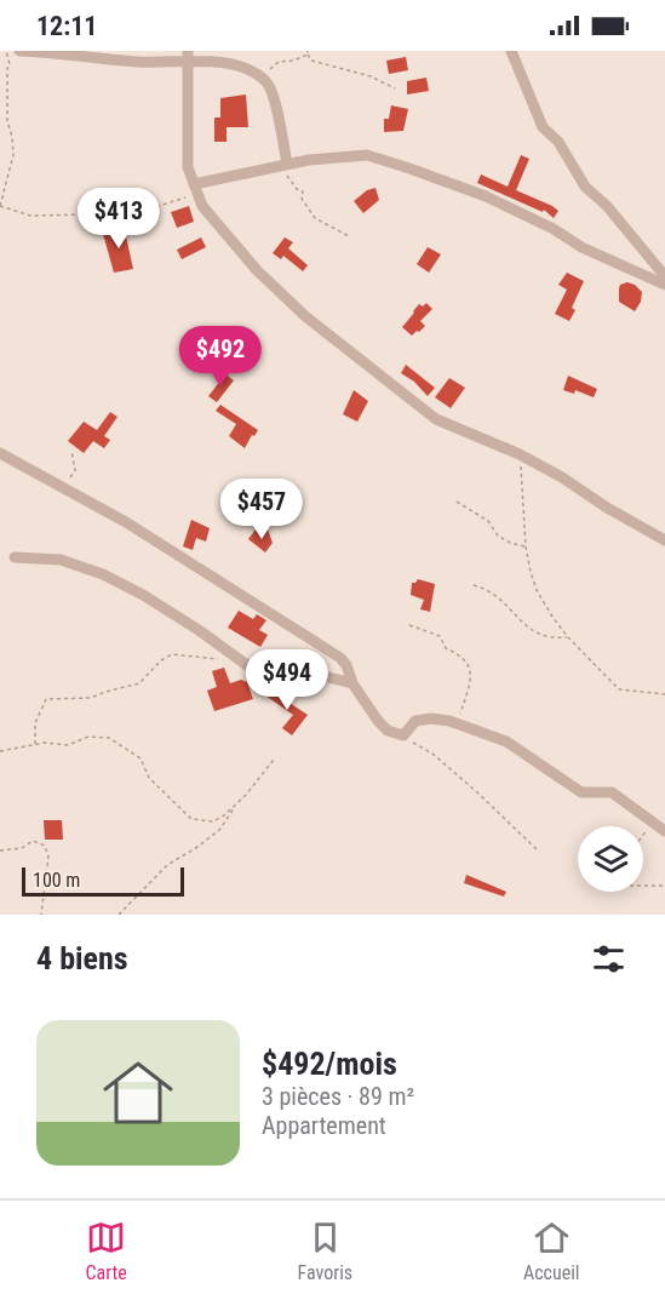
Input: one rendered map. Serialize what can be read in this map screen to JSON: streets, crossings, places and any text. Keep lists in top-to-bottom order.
{
  "scale_bar": "100 m",
  "page": {
    "status": "12:11",
    "price": [
      "$413",
      "$492",
      "$457",
      "$494"
    ],
    "scale": "100 m",
    "heading": "4 biens",
    "list": [
      {
        "name": "$492/mois",
        "note": "3 pièces · 89 m² · Appartement"
      }
    ],
    "tabs": ["Carte", "Favoris", "Accueil"]
  }
}
